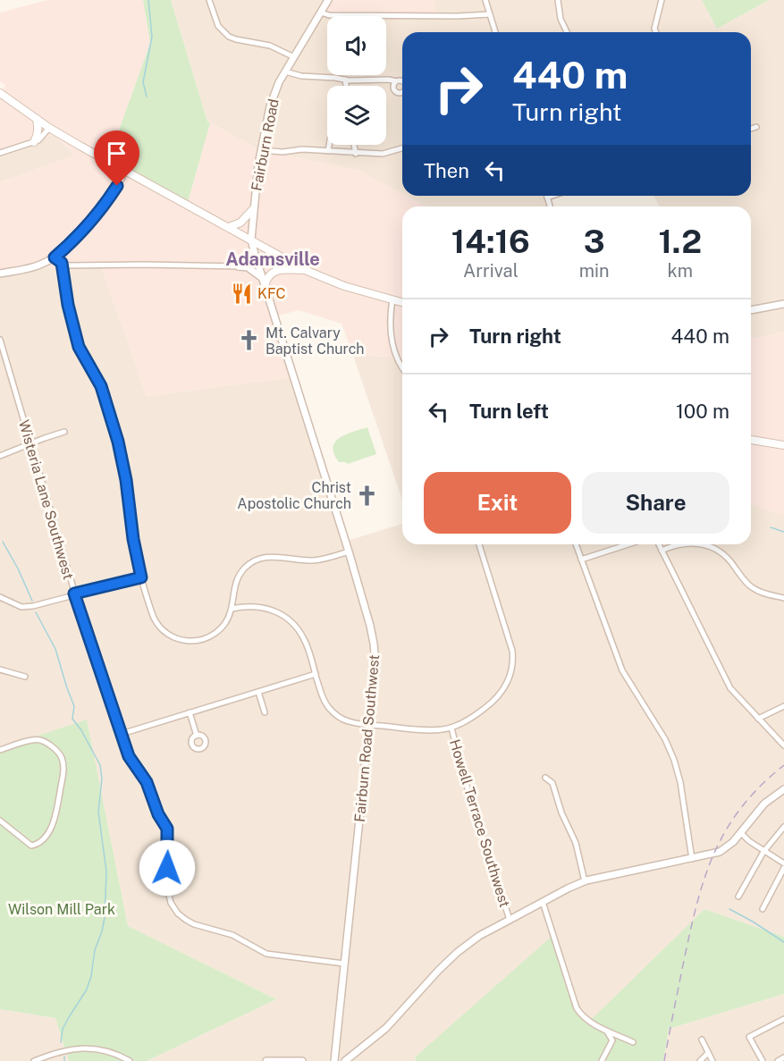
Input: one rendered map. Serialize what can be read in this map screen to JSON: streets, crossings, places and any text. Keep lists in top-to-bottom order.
{
  "streets": {
    "street": [
      "Fairburn Road",
      "Wisteria Lane Southwest",
      "Fairburn Road Southwest",
      "Howell Terrace Southwest"
    ]
  },
  "crossings": [
    ["Fairburn Road", "Fairburn Road Southwest"],
    ["Wisteria Lane Southwest", "Fairburn Road Southwest"]
  ],
  "districts": ["Adamsville"],
  "parks": ["Wilson Mill Park"],
  "places": {
    "restaurant": ["KFC"],
    "church": ["Mt. Calvary Baptist Church", "Christ Apostolic Church"]
  },
  "page": {
    "turn": ["440 m", "Turn right"],
    "then": "Then",
    "eta": [
      "14:16",
      "Arrival",
      "3",
      "min",
      "1.2",
      "km"
    ],
    "list": [
      {
        "name": "Turn right",
        "value": "440 m"
      },
      {
        "name": "Turn left",
        "value": "100 m"
      }
    ],
    "buttons": ["Exit", "Share"]
  }
}
